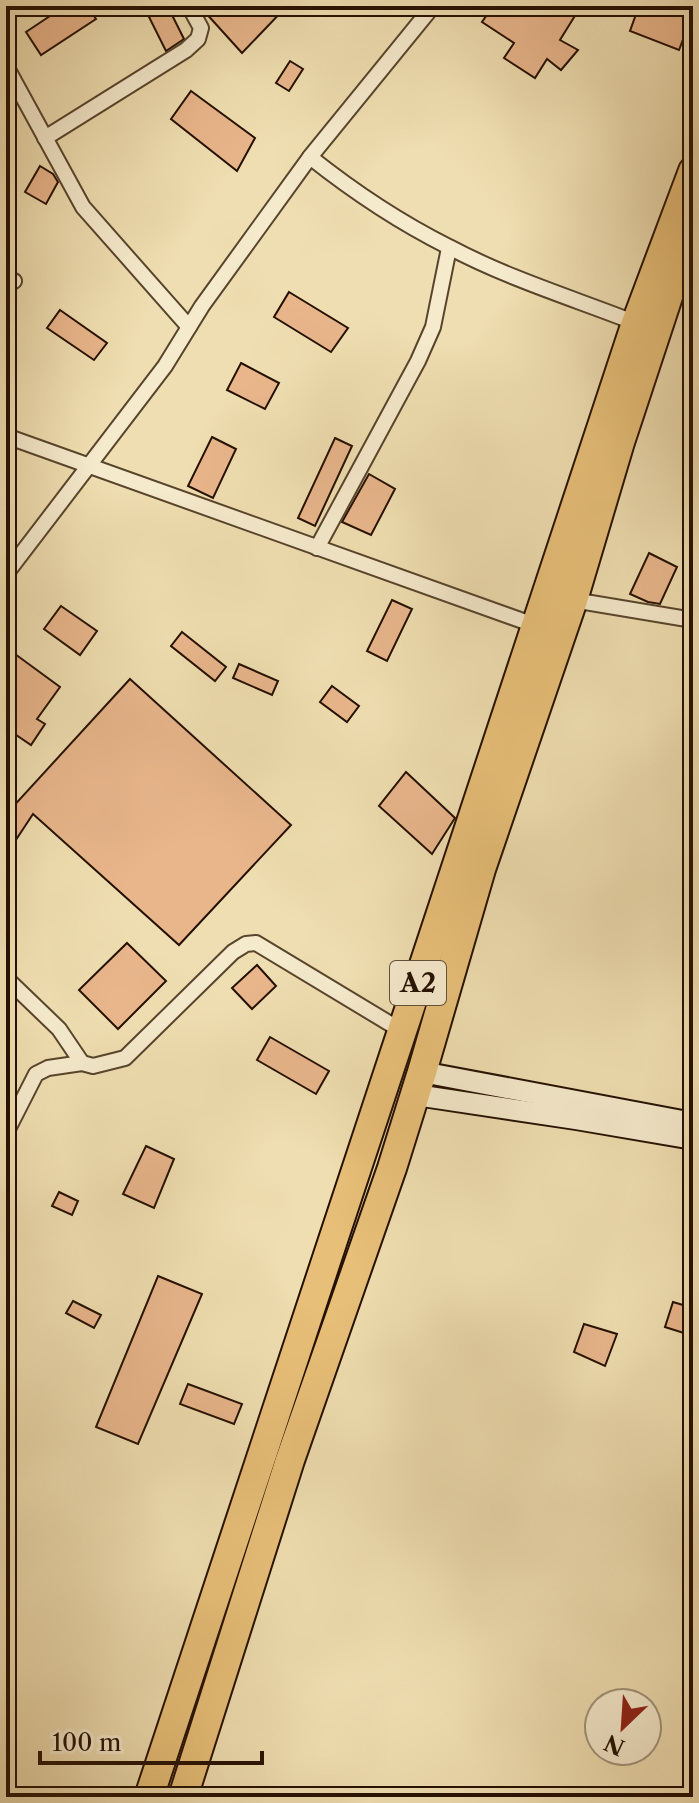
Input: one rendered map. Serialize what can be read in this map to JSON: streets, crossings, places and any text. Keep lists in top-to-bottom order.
{
  "streets": {
    "highway": ["A2"]
  },
  "scale_bar": "100 m",
  "north": "bottom left"
}
